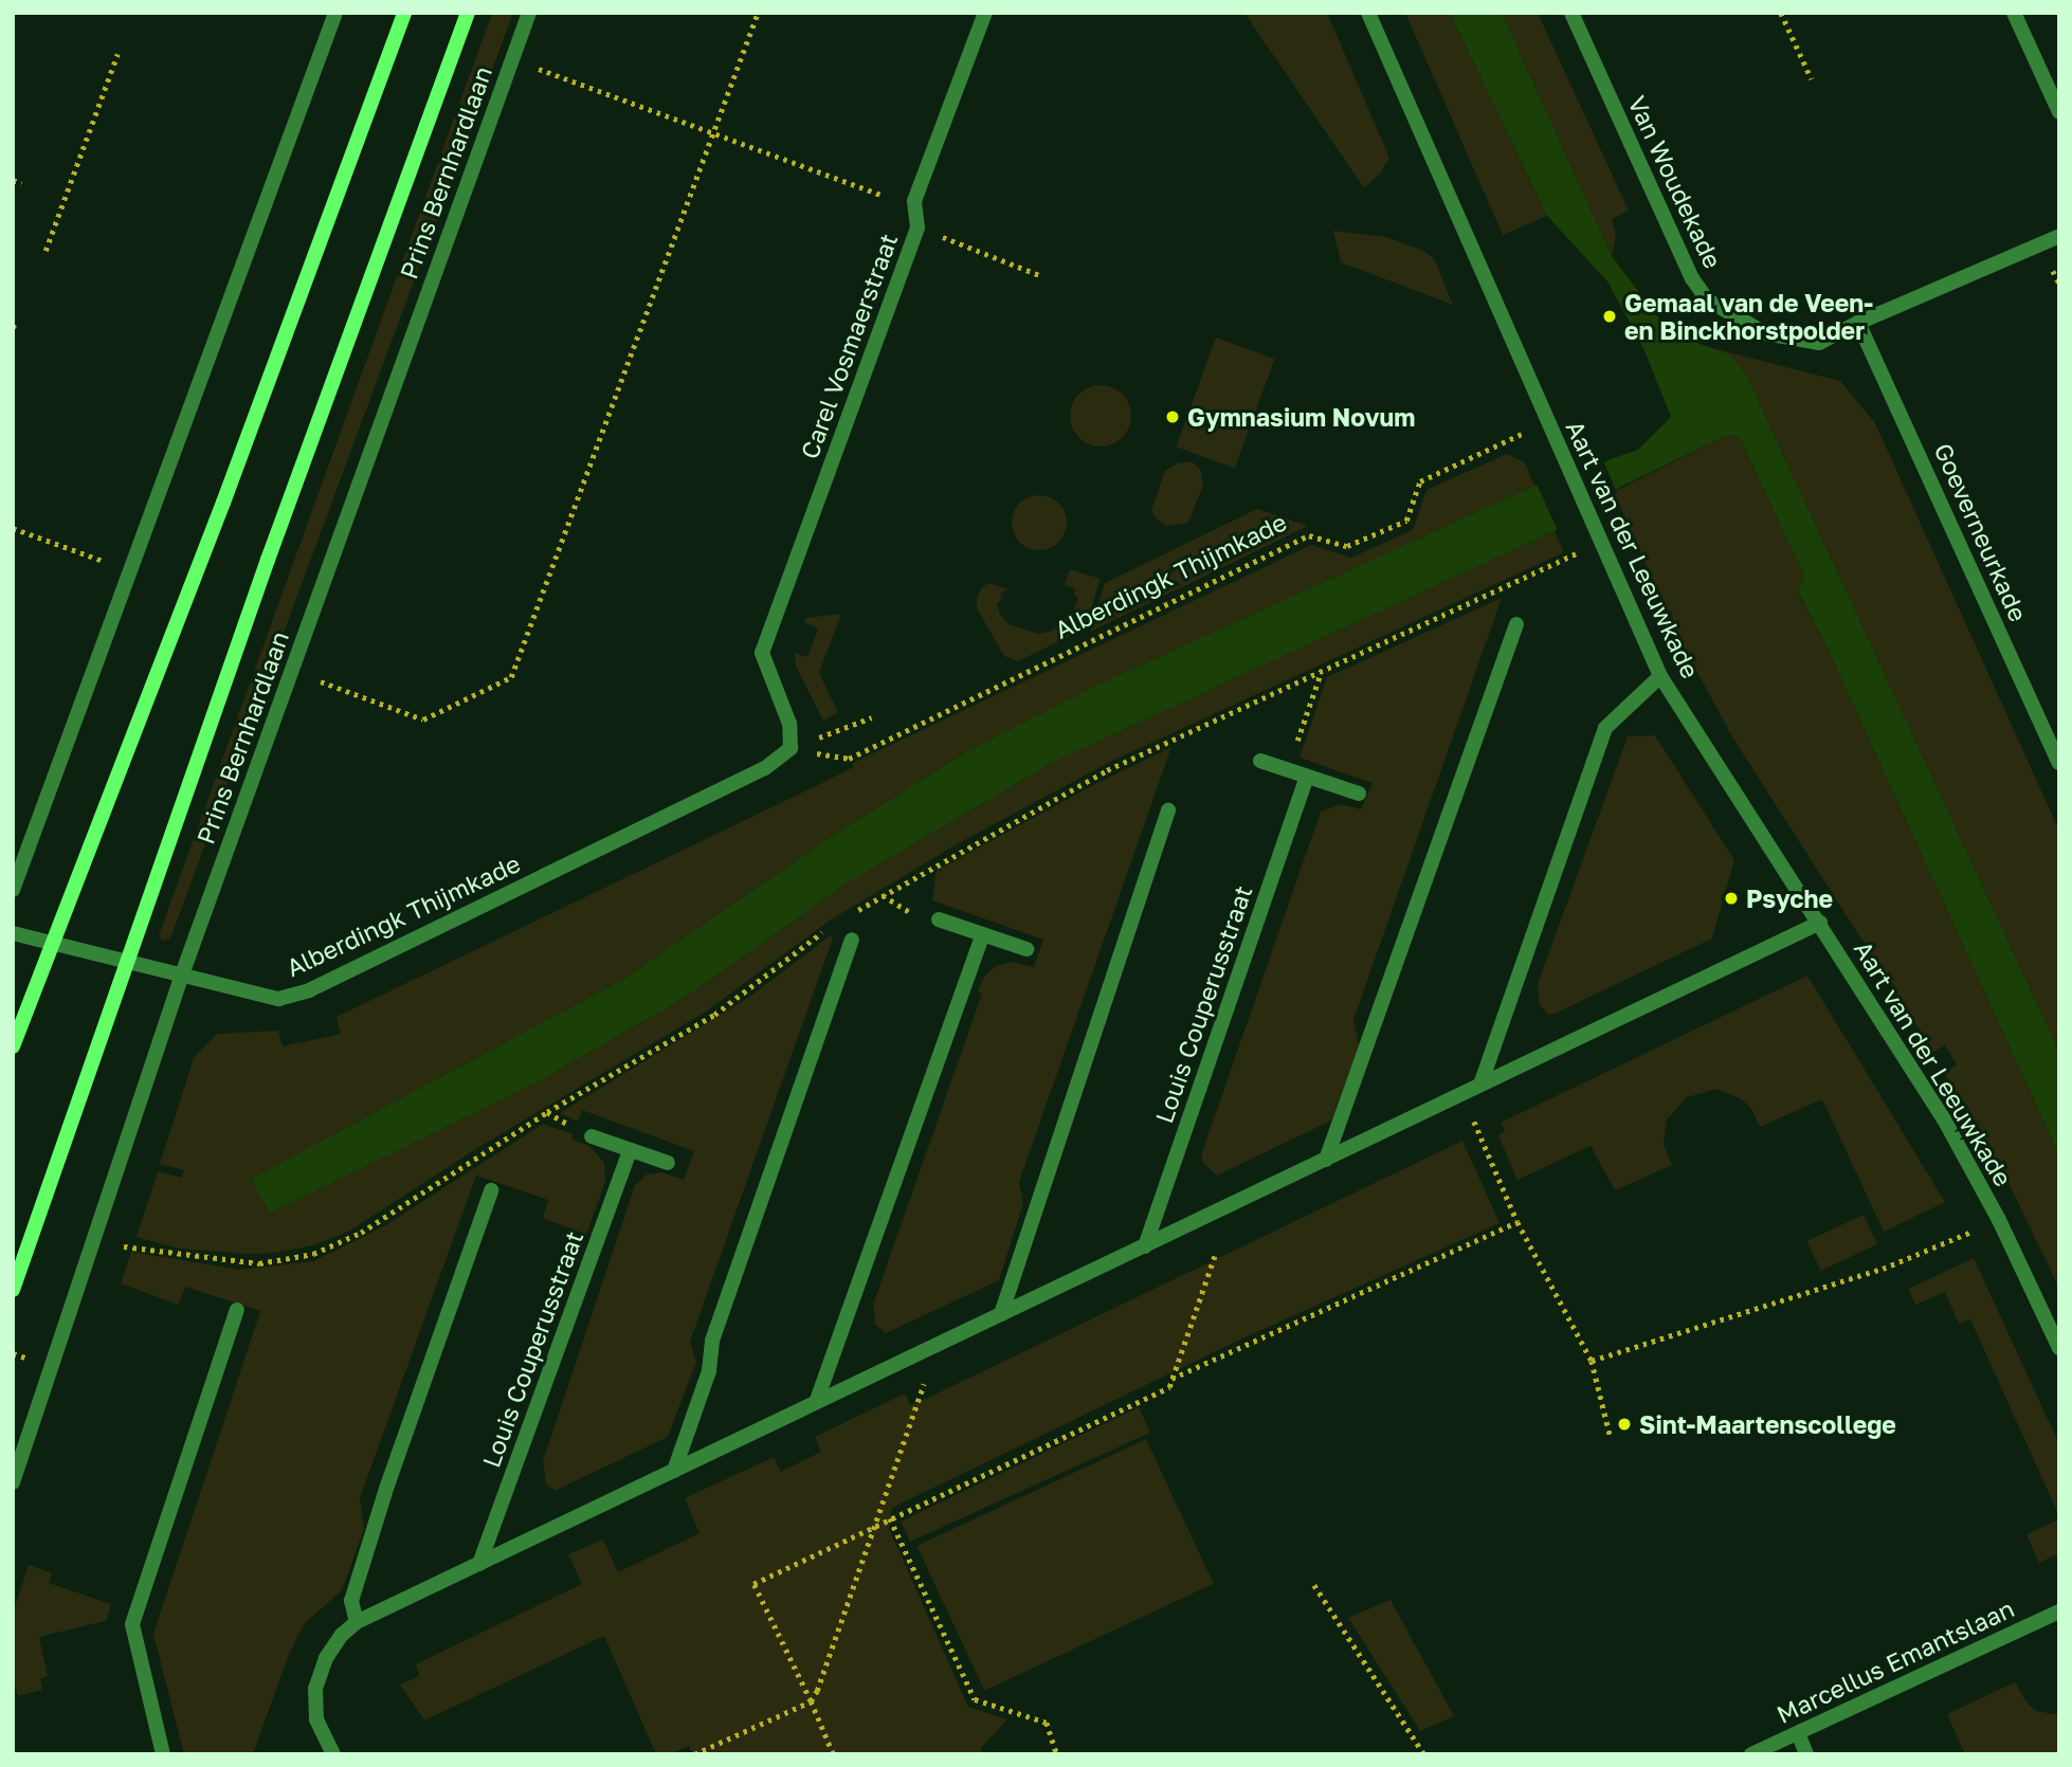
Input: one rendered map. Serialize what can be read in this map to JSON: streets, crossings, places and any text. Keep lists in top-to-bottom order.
{
  "streets": {
    "main road": ["Prins Bernhardlaan"],
    "street": [
      "Van Woudekade",
      "Carel Vosmaerstraat",
      "Goeverneurkade",
      "Aart van der Leeuwkade",
      "Alberdingk Thijmkade",
      "Louis Couperusstraat",
      "Marcellus Emantslaan"
    ]
  },
  "crossings": [
    ["Prins Bernhardlaan", "Alberdingk Thijmkade"],
    ["Van Woudekade", "Goeverneurkade"],
    ["Carel Vosmaerstraat", "Alberdingk Thijmkade"],
    ["Aart van der Leeuwkade", "Alberdingk Thijmkade"]
  ],
  "places": [
    "Gemaal van de Veen- en Binckhorstpolder",
    "Gymnasium Novum",
    "Psyche",
    "Sint-Maartenscollege"
  ]
}
